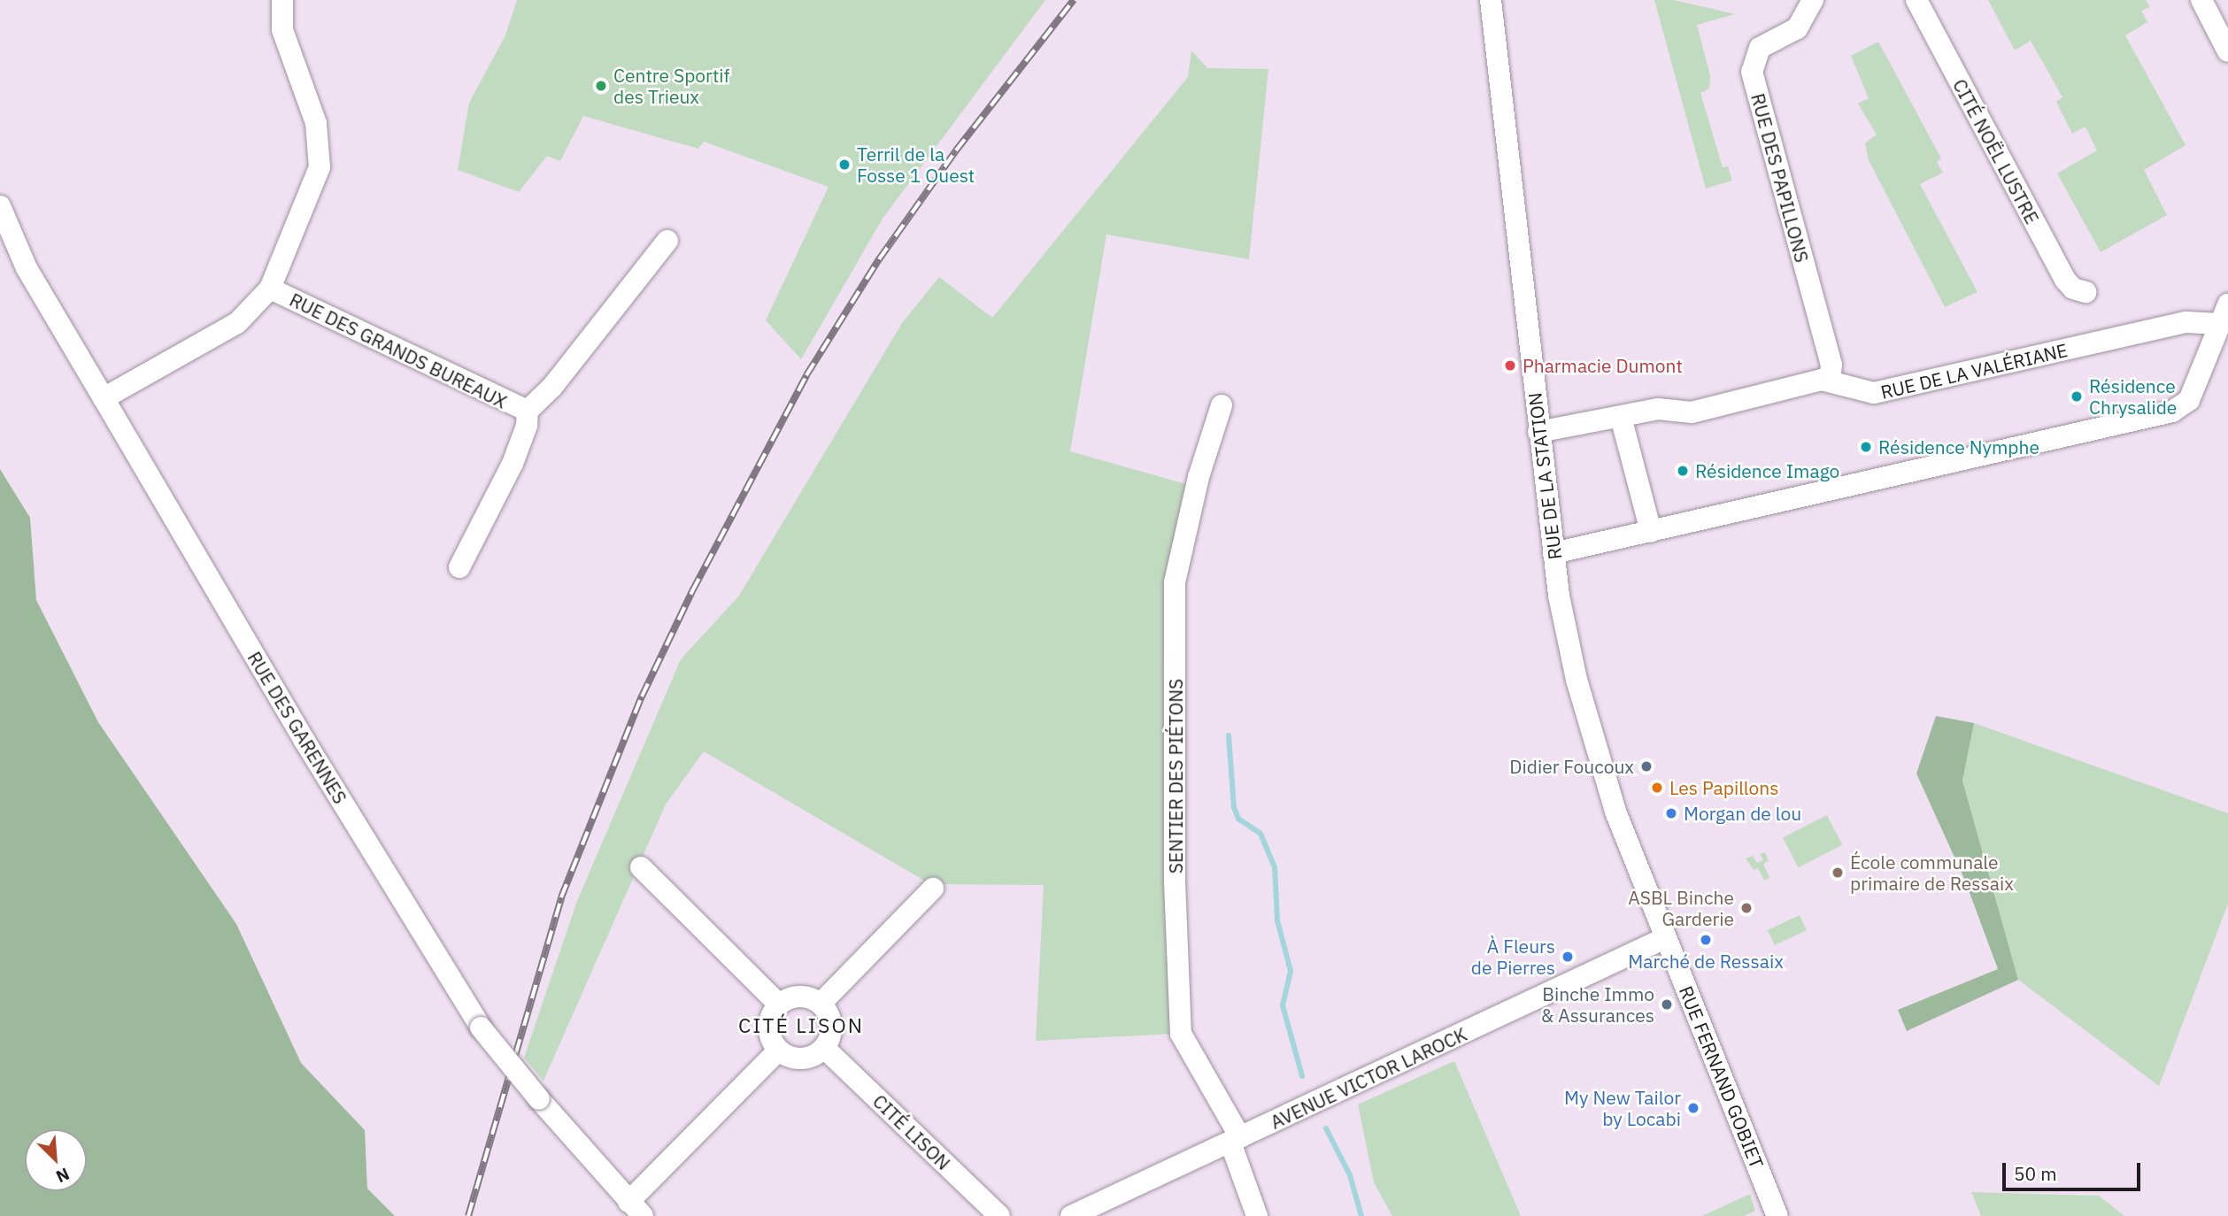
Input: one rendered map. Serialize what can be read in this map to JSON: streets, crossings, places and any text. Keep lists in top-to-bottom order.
{
  "streets": {
    "street": [
      "CITÉ NOËL LUSTRE",
      "RUE DES PAPILLONS",
      "RUE DES GRANDS BUREAUX",
      "RUE DE LA VALÉRIANE",
      "RUE DE LA STATION",
      "RUE DES GARENNES",
      "SENTIER DES PIÉTONS",
      "RUE FERNAND GOBIET",
      "AVENUE VICTOR LAROCK",
      "CITÉ LISON"
    ]
  },
  "crossings": [
    ["RUE DES PAPILLONS", "RUE DE LA VALÉRIANE"],
    ["RUE DES GRANDS BUREAUX", "RUE DES GARENNES"],
    ["RUE DE LA VALÉRIANE", "RUE DE LA STATION"],
    ["RUE DE LA STATION", "RUE FERNAND GOBIET"],
    ["RUE DE LA STATION", "AVENUE VICTOR LAROCK"],
    ["SENTIER DES PIÉTONS", "AVENUE VICTOR LAROCK"],
    ["RUE FERNAND GOBIET", "AVENUE VICTOR LAROCK"]
  ],
  "districts": ["CITÉ LISON"],
  "places": [
    "Centre Sportif des Trieux",
    "Terril de la Fosse 1 Ouest",
    "Pharmacie Dumont",
    "Résidence Chrysalide",
    "Résidence Nymphe",
    "Résidence Imago",
    "Didier Foucoux",
    "Les Papillons",
    "Morgan de lou",
    "École communale primaire de Ressaix",
    "ASBL Binche Garderie",
    "Marché de Ressaix",
    "À Fleurs de Pierres",
    "Binche Immo & Assurances",
    "My New Tailor by Locabi"
  ],
  "scale_bar": "50 m",
  "north": "bottom right"
}
